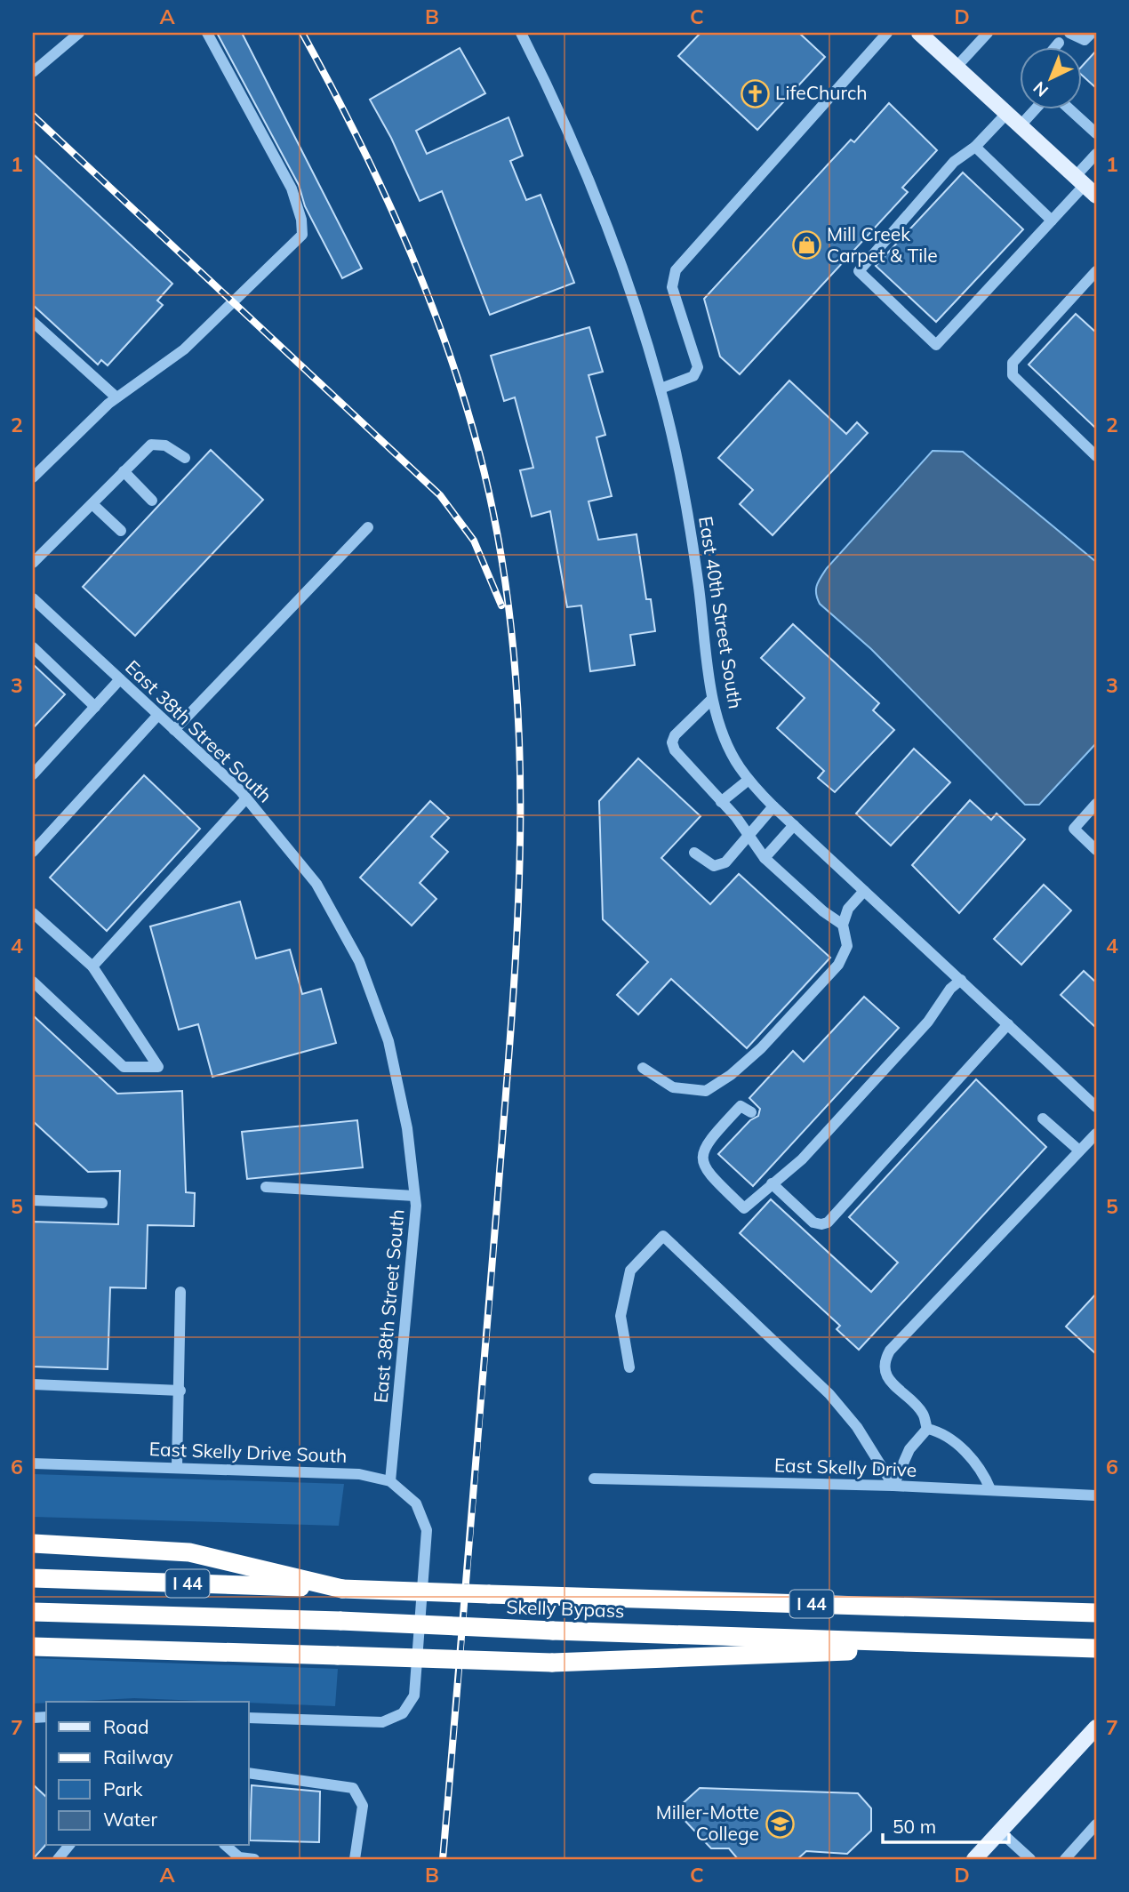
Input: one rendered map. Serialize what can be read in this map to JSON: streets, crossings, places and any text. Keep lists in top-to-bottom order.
{
  "streets": {
    "highway": ["I 44", "Skelly Bypass"],
    "street": [
      "East 40th Street South",
      "East 38th Street South",
      "East Skelly Drive South",
      "East Skelly Drive"
    ]
  },
  "crossings": [
    ["East 38th Street South", "East Skelly Drive South"]
  ],
  "places": {
    "church": ["LifeChurch"],
    "shop": ["Mill Creek Carpet & Tile"],
    "school or university": ["Miller-Motte College"]
  },
  "legend": [
    "Road",
    "Railway",
    "Park",
    "Water"
  ],
  "scale_bar": "50 m",
  "north": "bottom left",
  "grid": {
    "columns": [
      "A",
      "B",
      "C",
      "D"
    ],
    "rows": [
      "1",
      "2",
      "3",
      "4",
      "5",
      "6",
      "7"
    ]
  }
}
